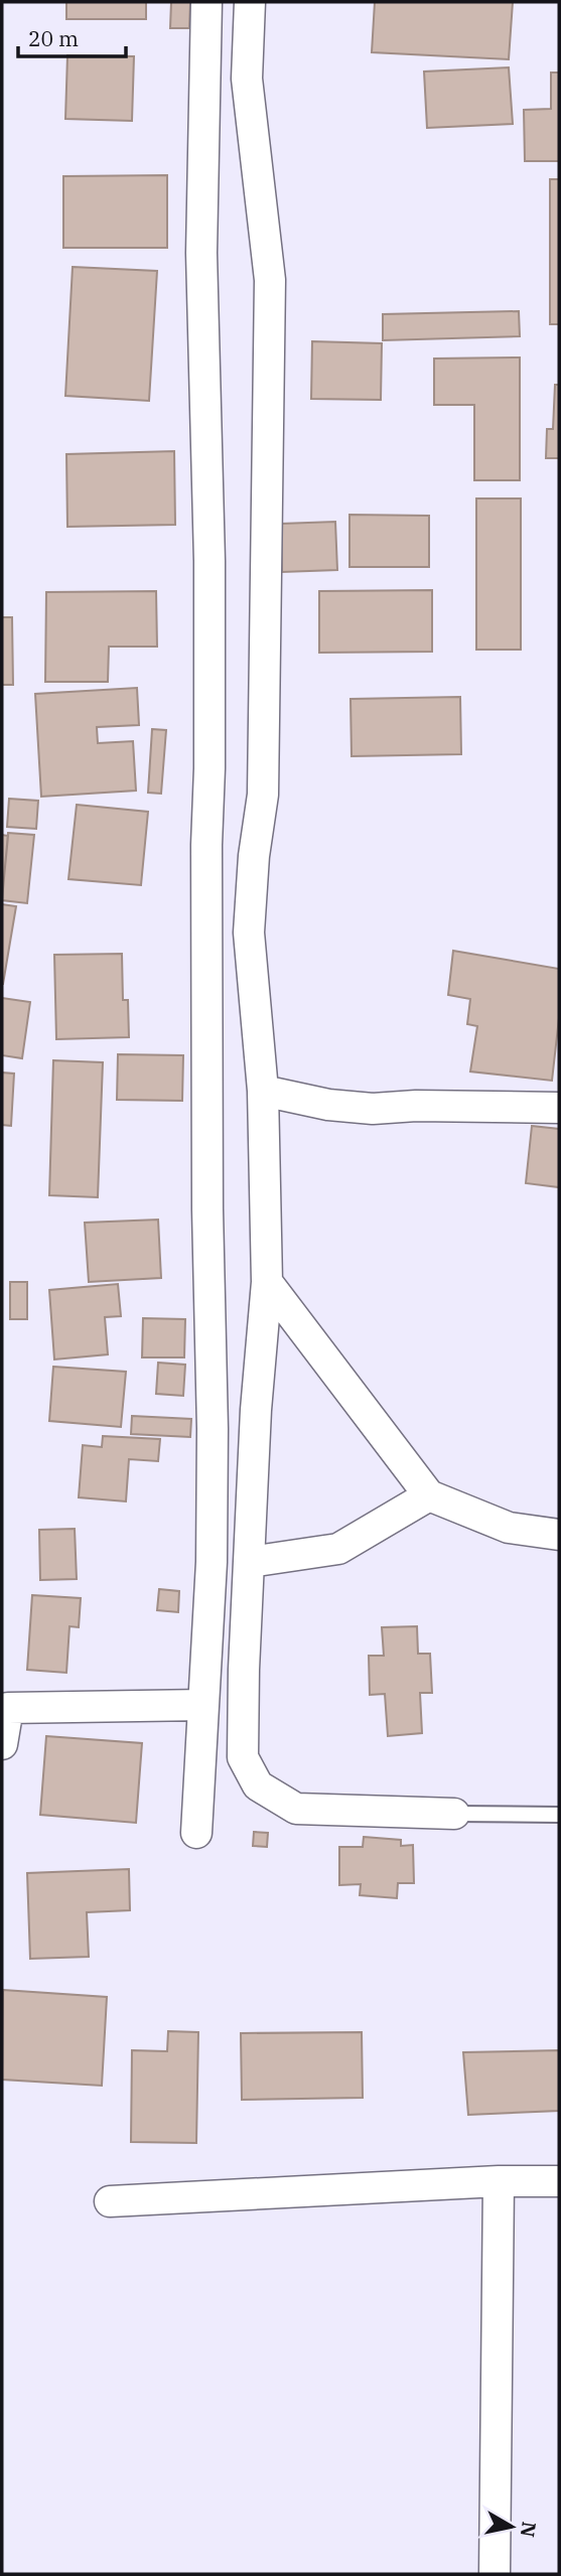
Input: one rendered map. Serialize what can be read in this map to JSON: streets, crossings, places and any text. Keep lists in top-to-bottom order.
{
  "scale_bar": "20 m",
  "north": "right"
}
